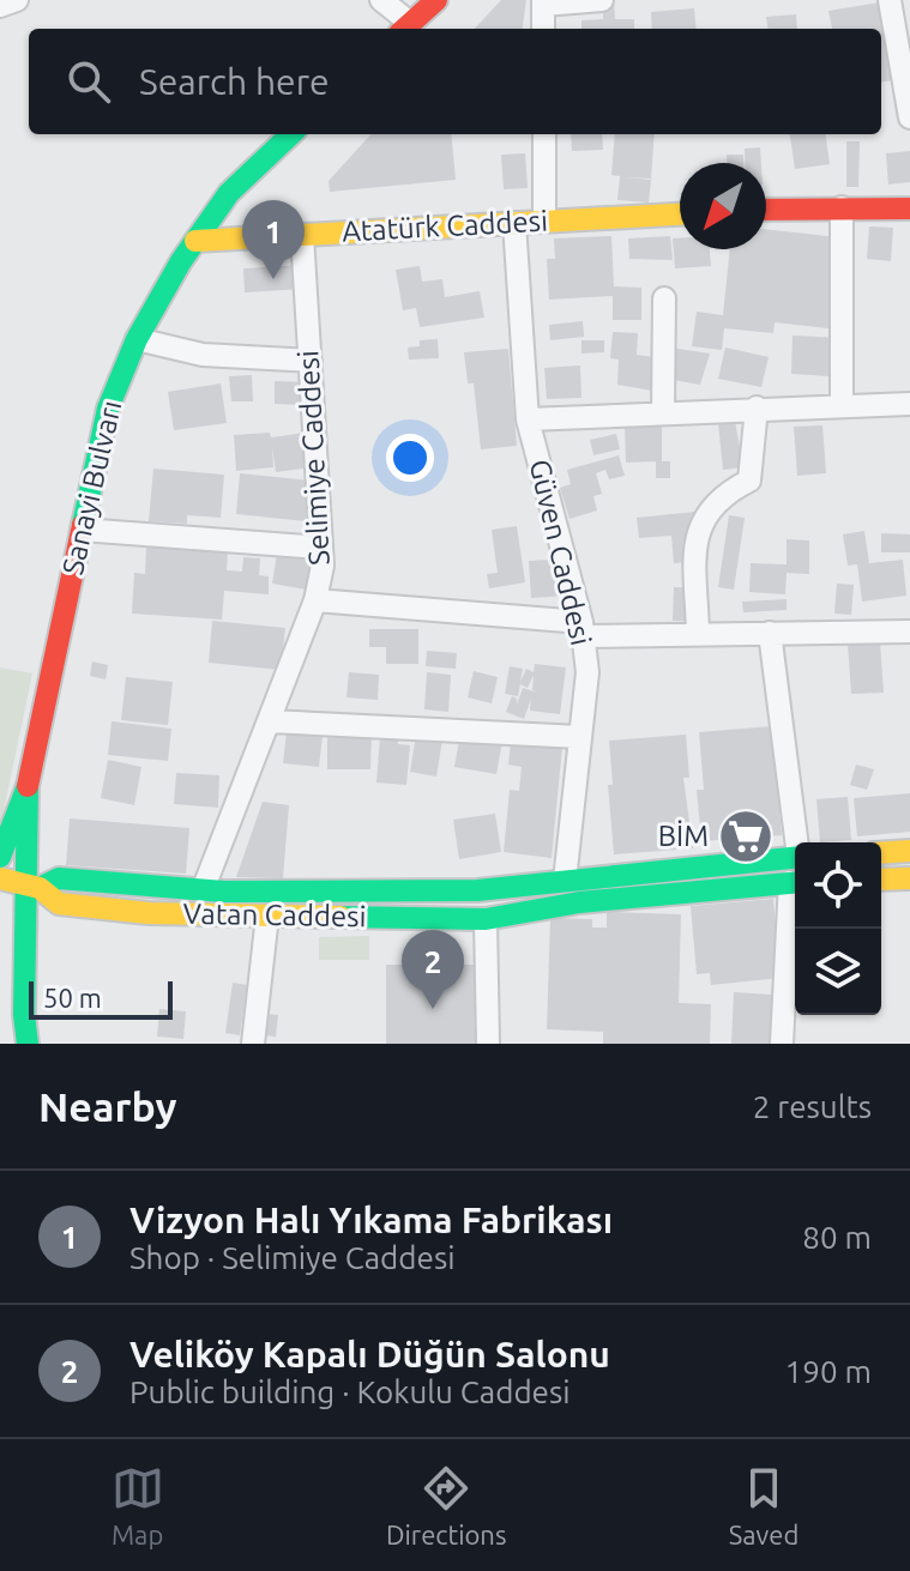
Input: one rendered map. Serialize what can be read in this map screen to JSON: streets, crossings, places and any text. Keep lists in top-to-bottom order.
{
  "streets": {
    "main road": ["Atatürk Caddesi", "Sanayi Bulvarı", "Vatan Caddesi"],
    "street": ["Selimiye Caddesi", "Güven Caddesi"]
  },
  "crossings": [
    ["Atatürk Caddesi", "Selimiye Caddesi"],
    ["Atatürk Caddesi", "Sanayi Bulvarı"],
    ["Atatürk Caddesi", "Güven Caddesi"],
    ["Selimiye Caddesi", "Vatan Caddesi"],
    ["Güven Caddesi", "Vatan Caddesi"]
  ],
  "places": {
    "supermarket": ["BİM"]
  },
  "scale_bar": "50 m",
  "north": "bottom left",
  "page": {
    "search": "Search here",
    "pins": ["1", "2"],
    "scale": "50 m",
    "heading": ["Nearby", "2 results"],
    "list": [
      {
        "mark": "1",
        "name": "Vizyon Halı Yıkama Fabrikası",
        "note": "Shop · Selimiye Caddesi",
        "value": "80 m"
      },
      {
        "mark": "2",
        "name": "Veliköy Kapalı Düğün Salonu",
        "note": "Public building · Kokulu Caddesi",
        "value": "190 m"
      }
    ],
    "nav": ["Map", "Directions", "Saved"]
  }
}
